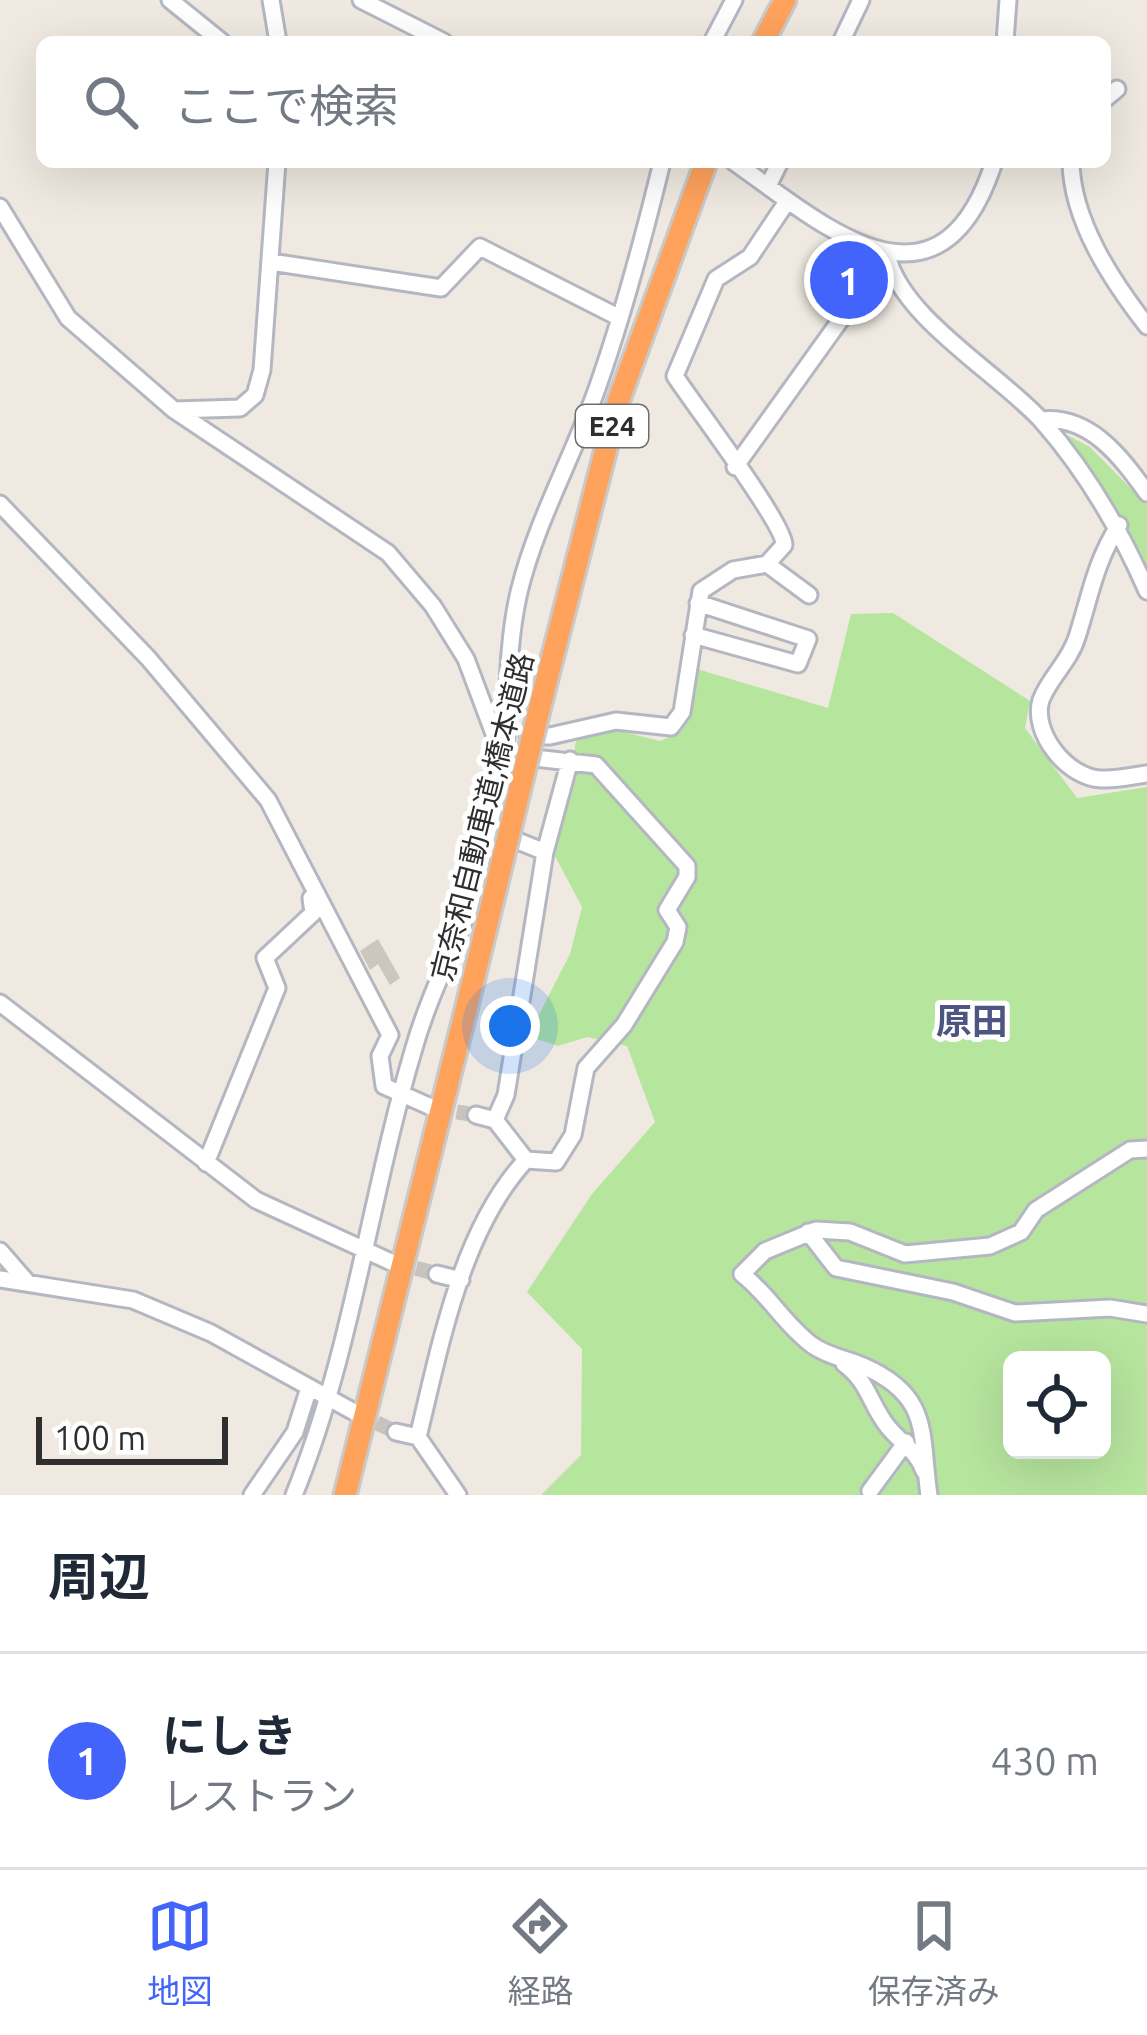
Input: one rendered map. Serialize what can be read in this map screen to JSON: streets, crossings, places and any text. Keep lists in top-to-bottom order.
{
  "streets": {
    "highway": ["E24", "京奈和自動車道;橋本道路"]
  },
  "districts": ["原田"],
  "scale_bar": "100 m",
  "page": {
    "search": "ここで検索",
    "pins": "1",
    "scale": "100 m",
    "heading": "周辺",
    "list": [
      {
        "mark": "1",
        "name": "にしき",
        "note": "レストラン",
        "value": "430 m"
      }
    ],
    "nav": ["地図", "経路", "保存済み"]
  }
}
